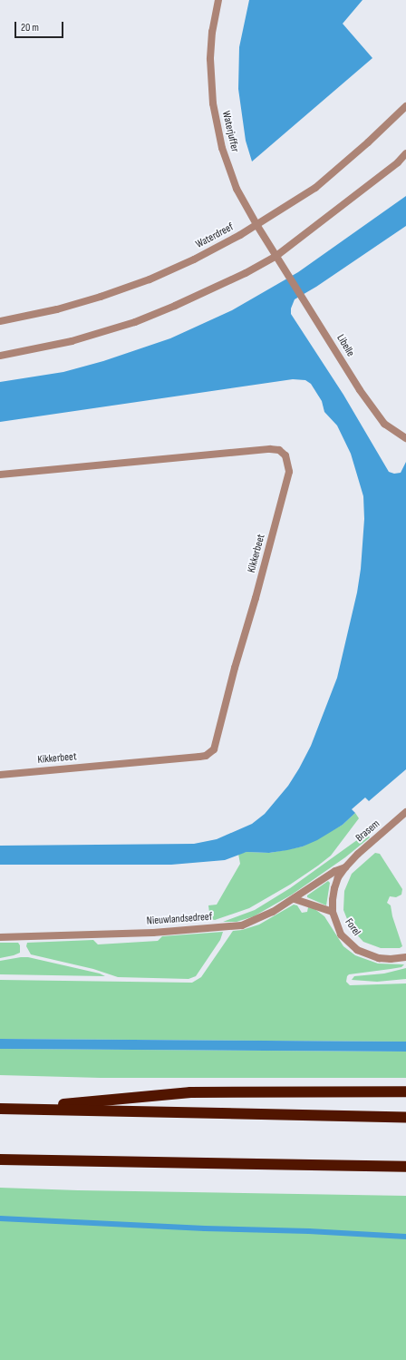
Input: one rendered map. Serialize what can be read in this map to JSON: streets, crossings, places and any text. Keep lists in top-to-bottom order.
{
  "streets": {
    "street": [
      "Waterjuffer",
      "Waterdreef",
      "Libelle",
      "Kikkerbeet",
      "Brasem",
      "Nieuwlandsedreef",
      "Forel"
    ]
  },
  "crossings": [
    ["Waterjuffer", "Waterdreef"],
    ["Waterjuffer", "Libelle"],
    ["Brasem", "Nieuwlandsedreef"],
    ["Brasem", "Forel"],
    ["Nieuwlandsedreef", "Forel"]
  ],
  "scale_bar": "20 m"
}
